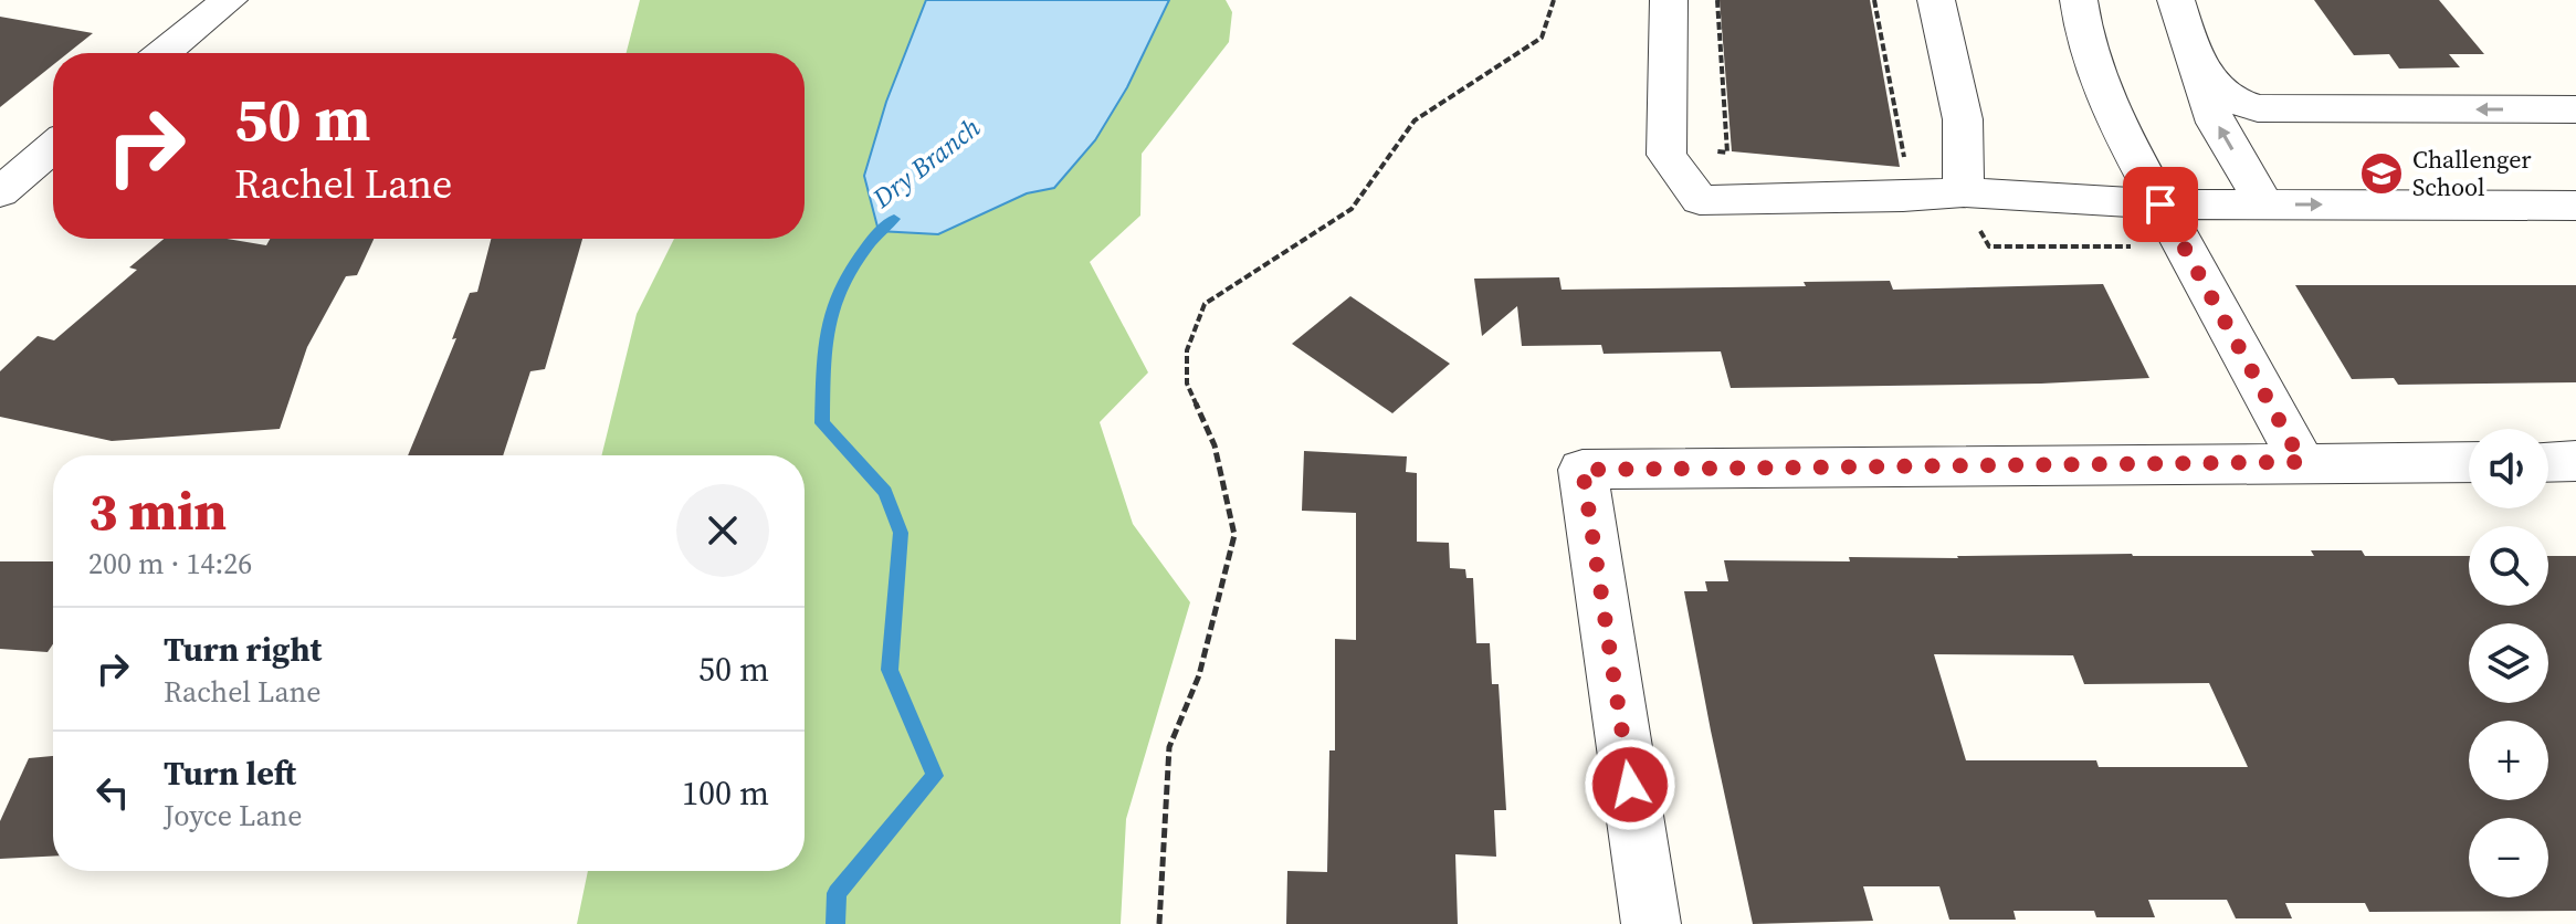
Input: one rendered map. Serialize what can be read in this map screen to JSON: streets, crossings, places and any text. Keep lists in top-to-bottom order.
{
  "water": ["Dry Branch"],
  "places": {
    "school or university": ["Challenger School"]
  },
  "page": {
    "turn": ["50 m", "Rachel Lane"],
    "map_buttons": ["+", "−"],
    "heading": ["3 min", "200 m · 14:26"],
    "list": [
      {
        "name": "Turn right",
        "note": "Rachel Lane",
        "value": "50 m"
      },
      {
        "name": "Turn left",
        "note": "Joyce Lane",
        "value": "100 m"
      }
    ]
  }
}
